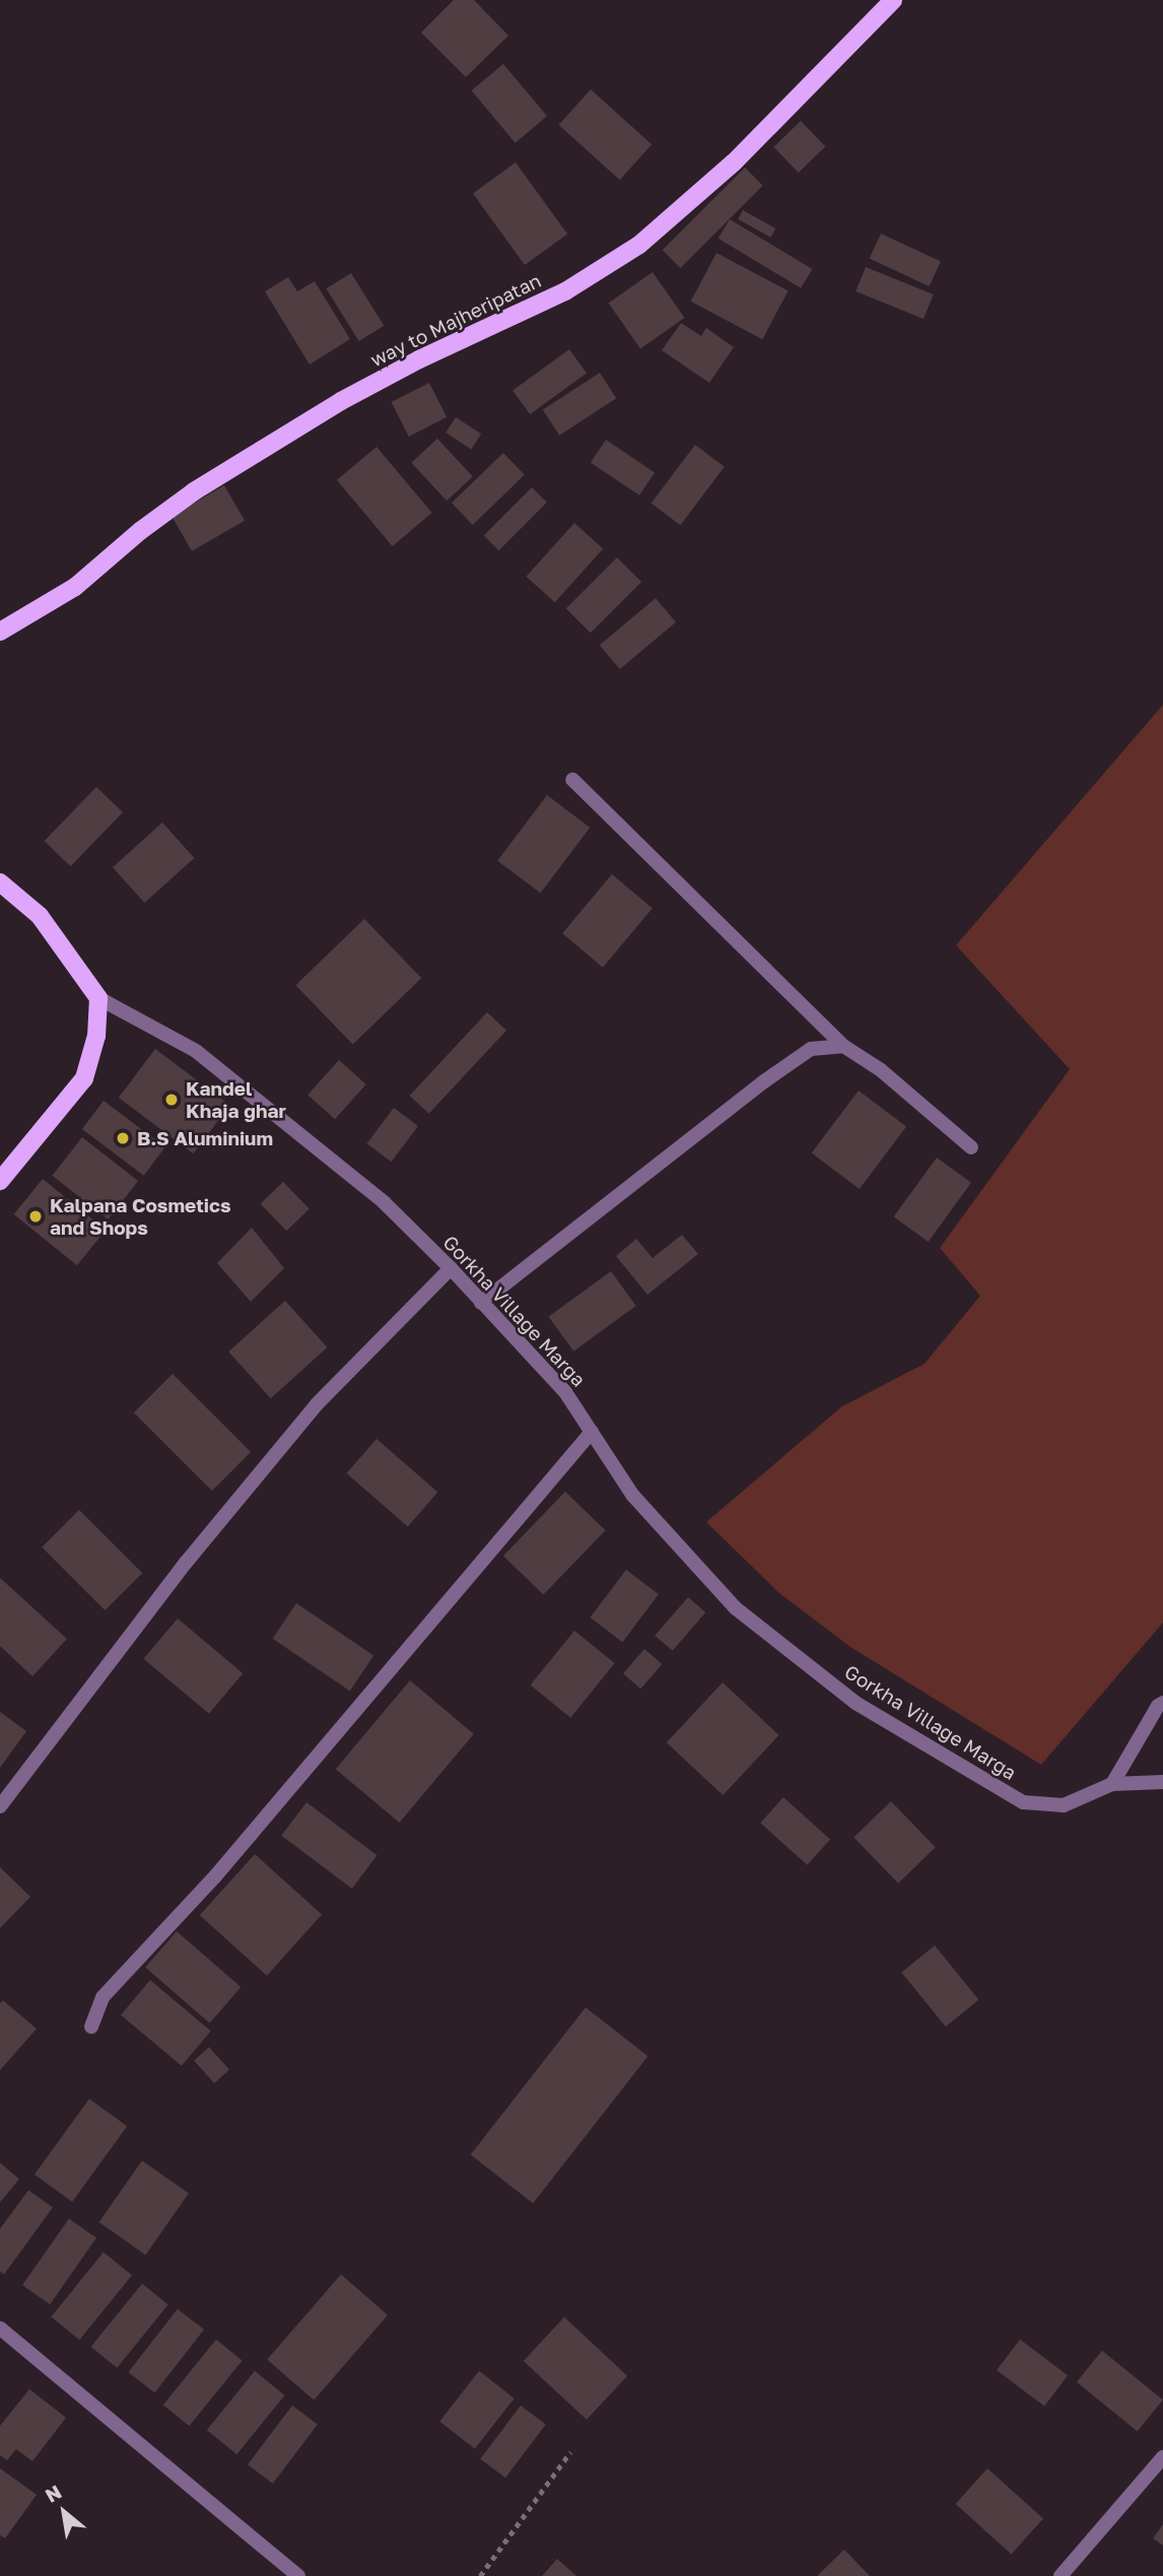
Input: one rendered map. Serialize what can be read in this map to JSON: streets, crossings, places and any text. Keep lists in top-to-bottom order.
{
  "streets": {
    "main road": ["way to Majheripatan"],
    "street": ["Gorkha Village Marga"]
  },
  "places": ["Kandel Khaja ghar", "B.S Aluminium", "Kalpana Cosmetics and Shops"],
  "north": "top left"
}
